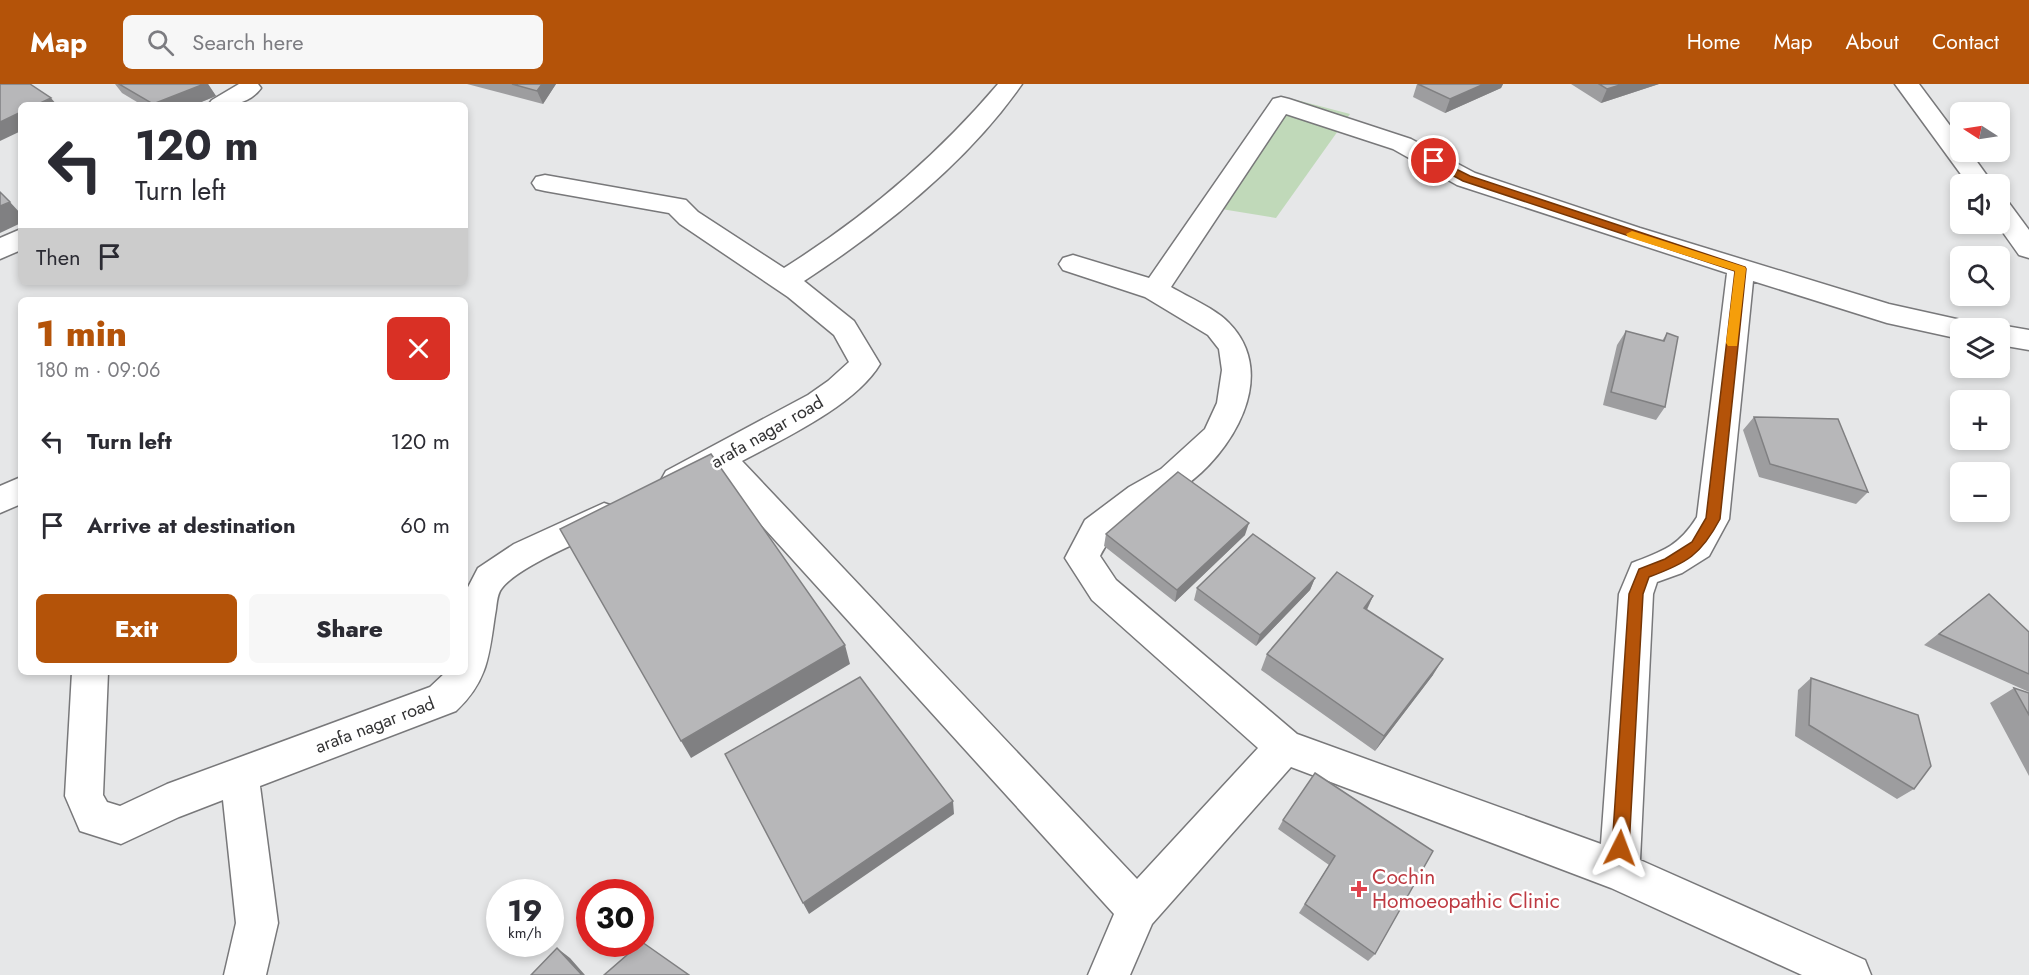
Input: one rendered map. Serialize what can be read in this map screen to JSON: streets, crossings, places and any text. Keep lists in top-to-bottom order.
{
  "streets": {
    "street": ["arafa nagar road"]
  },
  "places": {
    "health": ["Cochin Homoeopathic Clinic"]
  },
  "north": "left",
  "page": {
    "header": "Map",
    "search": "Search here",
    "nav": [
      "Home",
      "Map",
      "About",
      "Contact"
    ],
    "map_buttons": ["+", "−"],
    "turn": ["120 m", "Turn left"],
    "then": "Then",
    "heading": ["1 min", "180 m · 09:06"],
    "list": [
      {
        "name": "Turn left",
        "value": "120 m"
      },
      {
        "name": "Arrive at destination",
        "value": "60 m"
      }
    ],
    "buttons": ["Exit", "Share"],
    "speed": "19 km/h",
    "limit": "30"
  }
}
